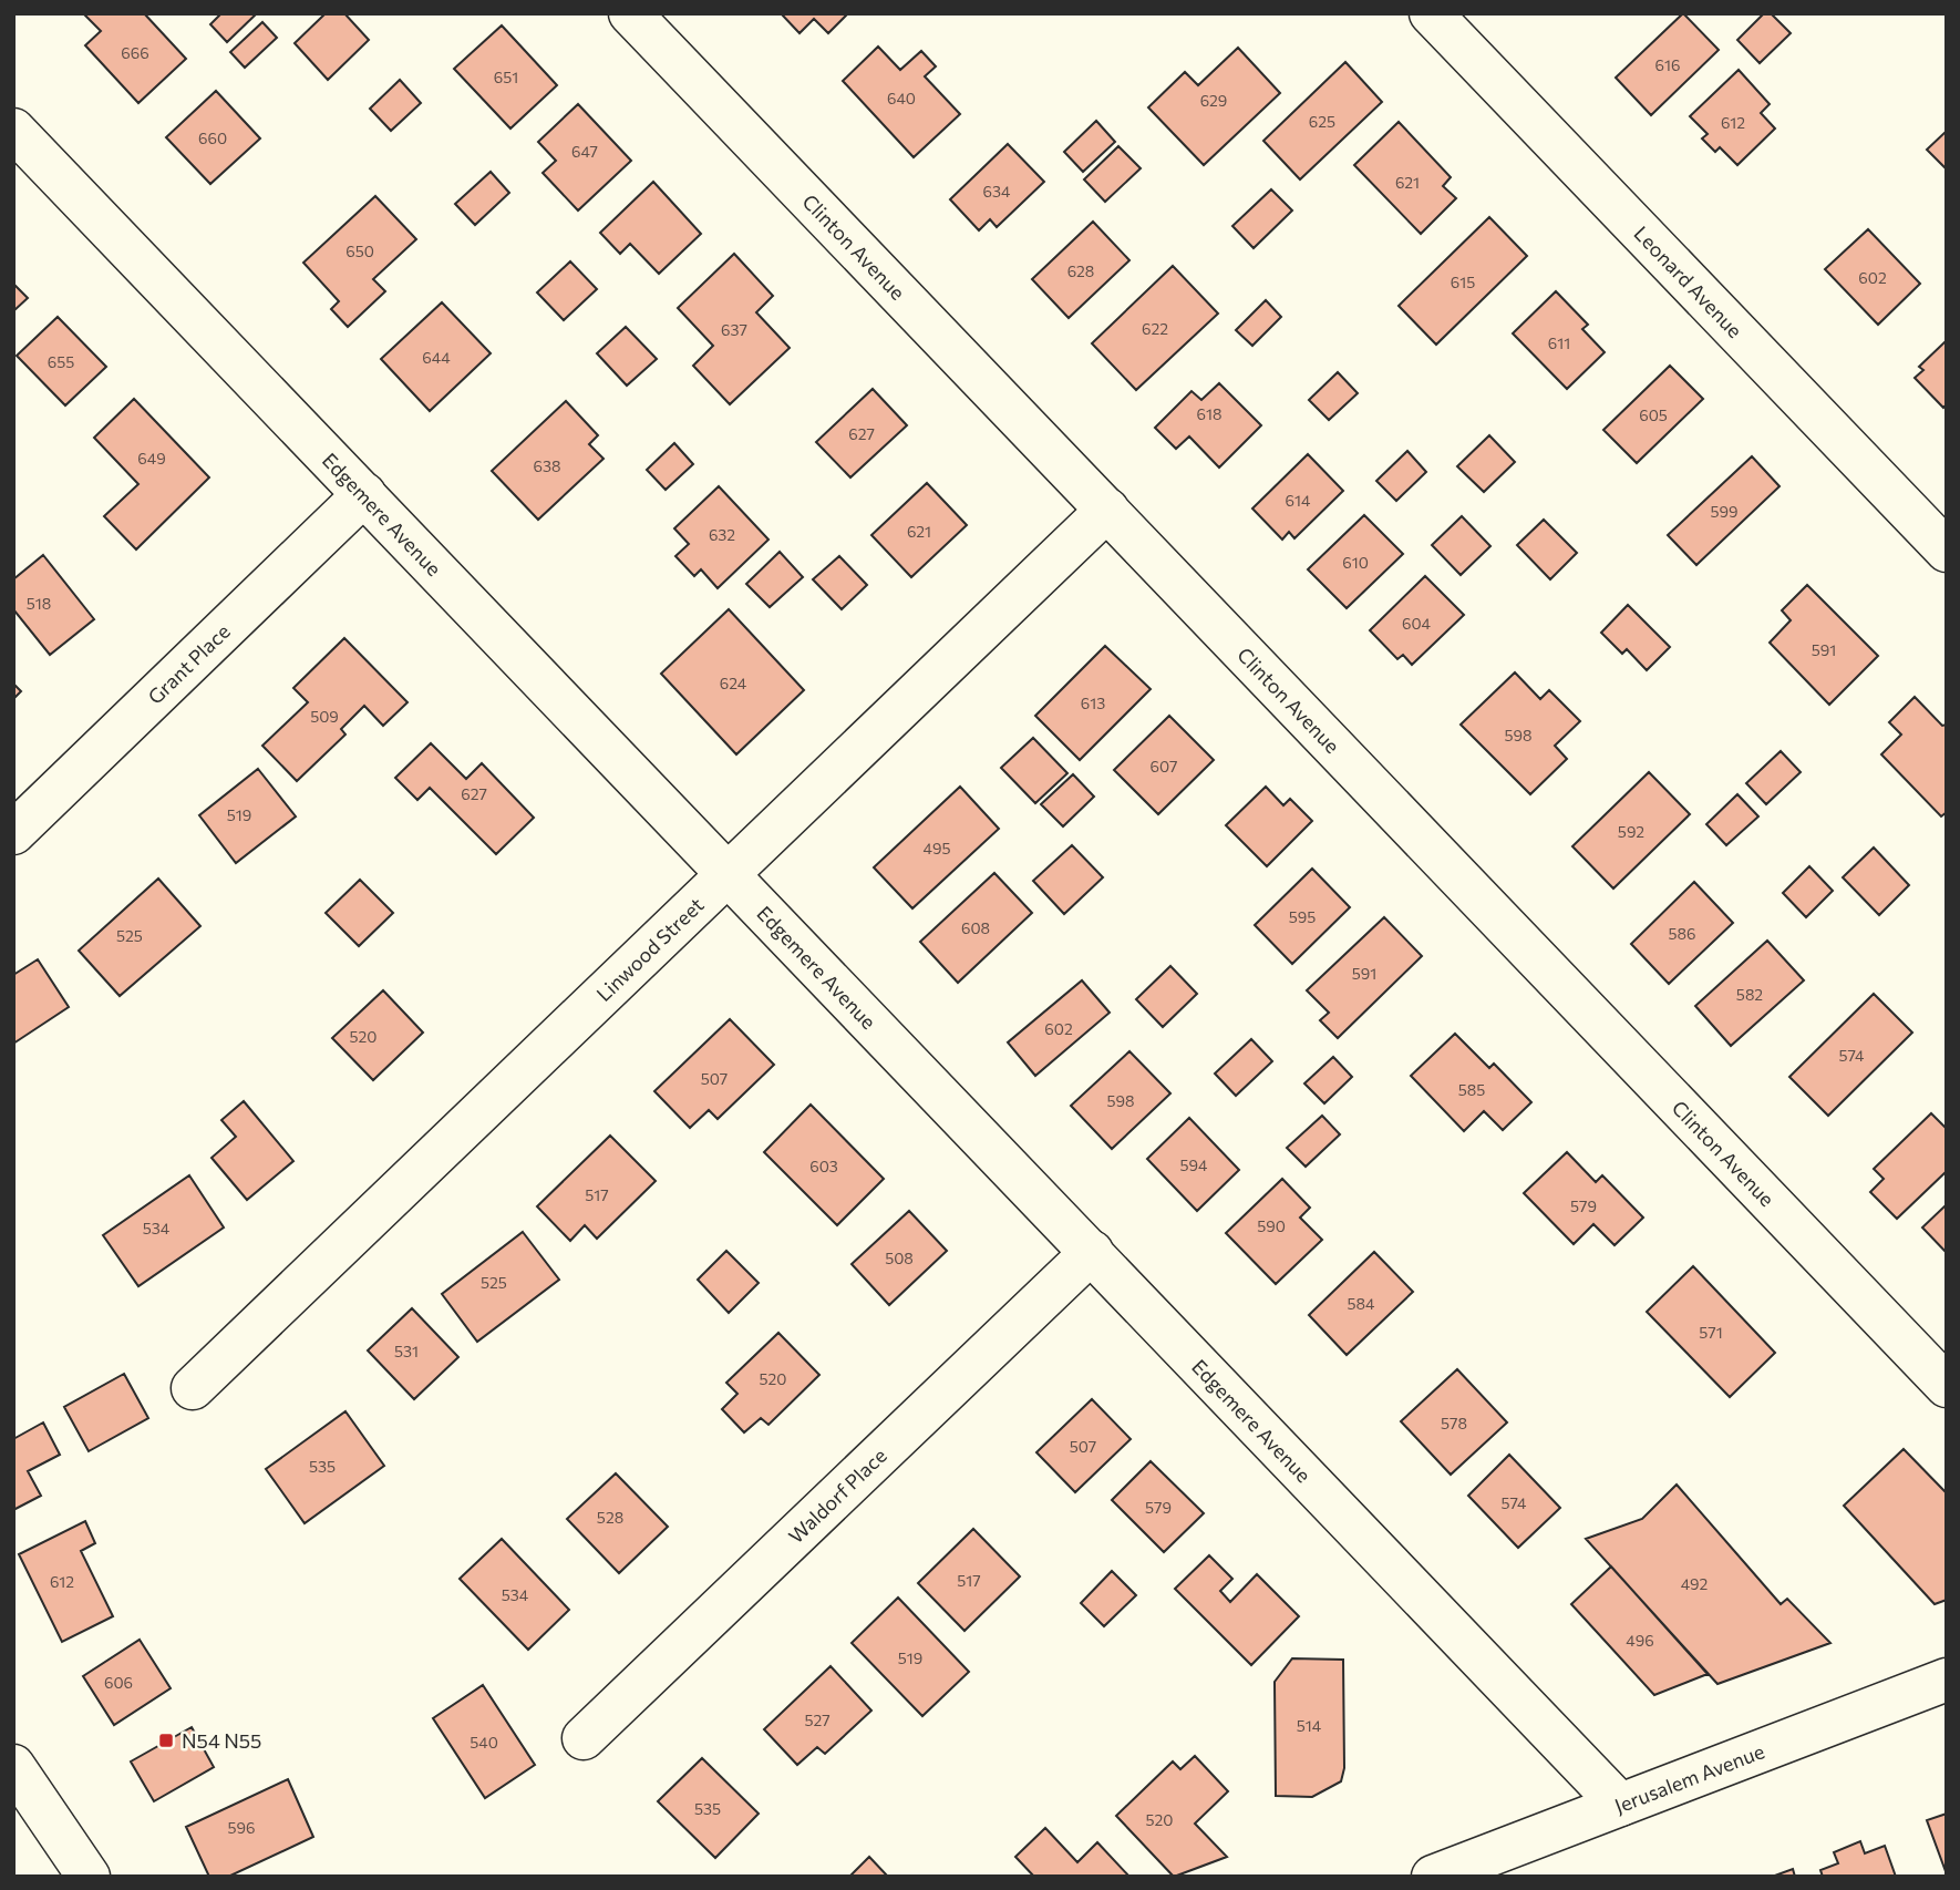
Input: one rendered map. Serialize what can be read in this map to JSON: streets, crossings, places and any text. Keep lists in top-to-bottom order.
{
  "streets": {
    "street": [
      "Clinton Avenue",
      "Leonard Avenue",
      "Edgemere Avenue",
      "Grant Place",
      "Linwood Street",
      "Waldorf Place",
      "Jerusalem Avenue"
    ]
  },
  "crossings": [
    ["Clinton Avenue", "Linwood Street"],
    ["Edgemere Avenue", "Grant Place"],
    ["Edgemere Avenue", "Linwood Street"],
    ["Edgemere Avenue", "Waldorf Place"],
    ["Edgemere Avenue", "Jerusalem Avenue"]
  ],
  "places": {
    "transit": ["N54 N55"]
  },
  "house_numbers": [
    "666",
    "616",
    "651",
    "640",
    "629",
    "625",
    "612",
    "660",
    "647",
    "621",
    "634",
    "650",
    "628",
    "602",
    "615",
    "622",
    "637",
    "611",
    "644",
    "655",
    "618",
    "605",
    "627",
    "649",
    "638",
    "614",
    "599",
    "621",
    "632",
    "610",
    "518",
    "604",
    "591",
    "624",
    "613",
    "509",
    "598",
    "607",
    "627",
    "519",
    "592",
    "495",
    "595",
    "608",
    "586",
    "525",
    "591",
    "582",
    "602",
    "520",
    "574",
    "507",
    "585",
    "598",
    "594",
    "603",
    "517",
    "579",
    "590",
    "534",
    "508",
    "525",
    "584",
    "571",
    "531",
    "520",
    "578",
    "507",
    "535",
    "574",
    "579",
    "528",
    "517",
    "612",
    "492",
    "534",
    "496",
    "519",
    "606",
    "527",
    "514",
    "540",
    "535",
    "520",
    "596"
  ]
}
